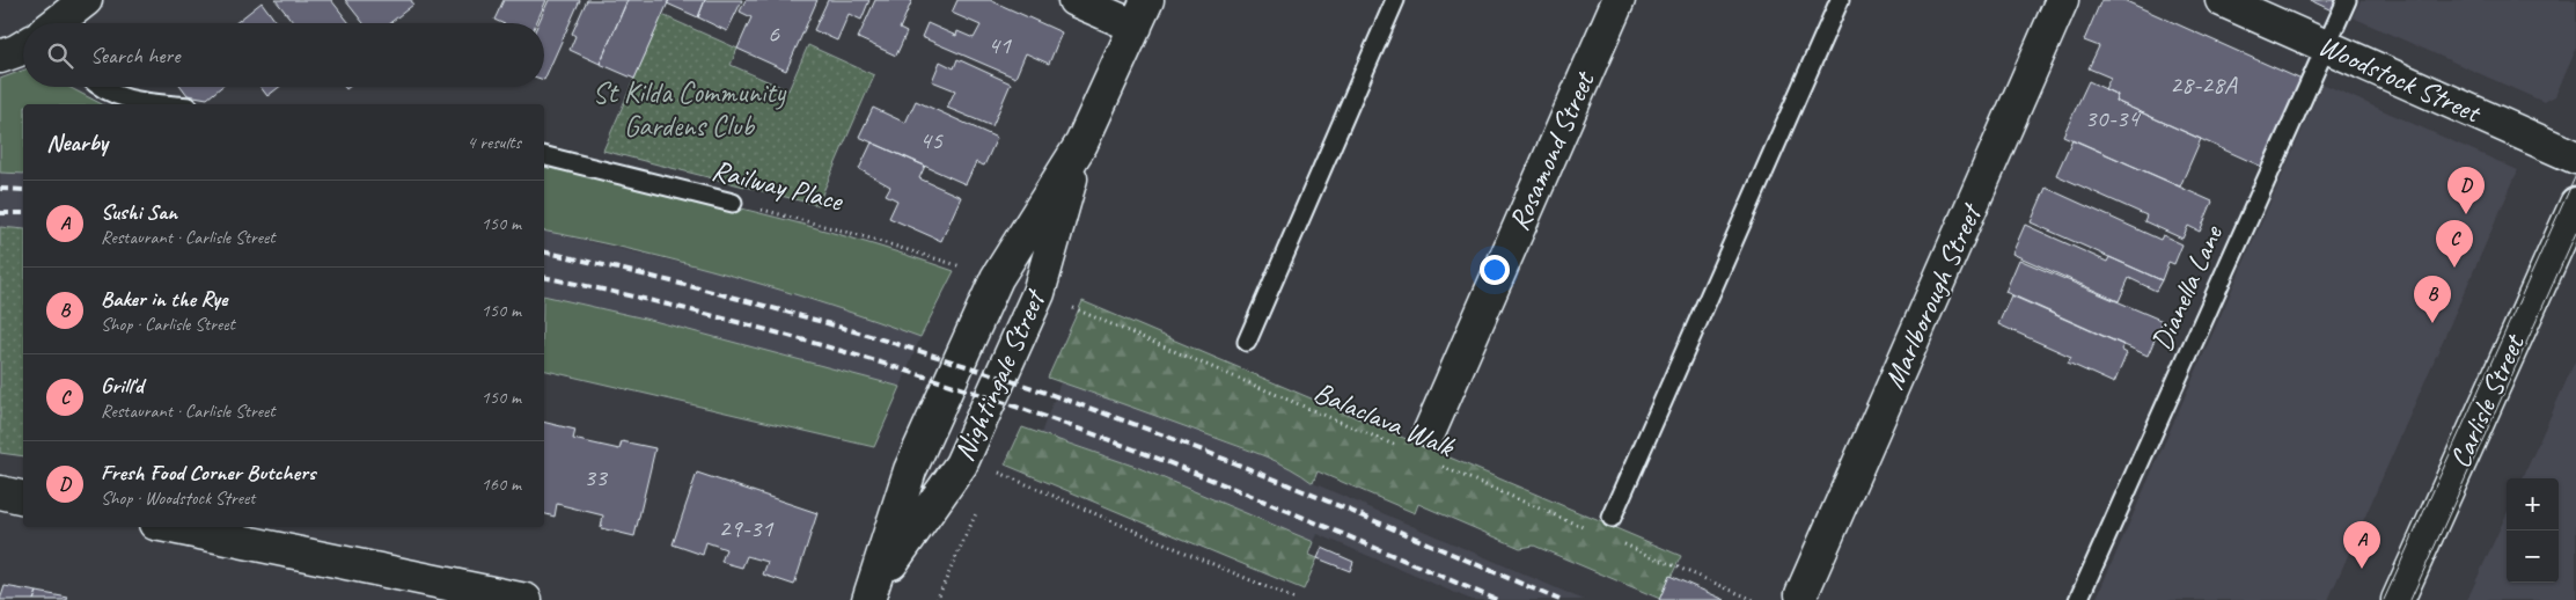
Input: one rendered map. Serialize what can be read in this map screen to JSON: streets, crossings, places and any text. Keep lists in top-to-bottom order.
{
  "streets": {
    "street": [
      "Woodstock Street",
      "Rosamond Street",
      "Marlborough Street",
      "Nightingale Street",
      "Carlisle Street"
    ],
    "lane": ["Railway Place", "Dianella Lane"],
    "path": ["Balaclava Walk"]
  },
  "crossings": [
    ["Woodstock Street", "Dianella Lane"],
    ["Railway Place", "Nightingale Street"],
    ["Nightingale Street", "Balaclava Walk"]
  ],
  "parks": ["St Kilda Community Gardens Club"],
  "house_numbers": [
    "6",
    "41",
    "28-28A",
    "30-34",
    "45",
    "33",
    "29-31"
  ],
  "page": {
    "search": "Search here",
    "heading": ["Nearby", "4 results"],
    "pins": [
      "D",
      "C",
      "B",
      "A"
    ],
    "list": [
      {
        "mark": "A",
        "name": "Sushi San",
        "note": "Restaurant · Carlisle Street",
        "value": "150 m"
      },
      {
        "mark": "B",
        "name": "Baker in the Rye",
        "note": "Shop · Carlisle Street",
        "value": "150 m"
      },
      {
        "mark": "C",
        "name": "Grill'd",
        "note": "Restaurant · Carlisle Street",
        "value": "150 m"
      },
      {
        "mark": "D",
        "name": "Fresh Food Corner Butchers",
        "note": "Shop · Woodstock Street",
        "value": "160 m"
      }
    ],
    "map_buttons": ["+", "−"]
  }
}
